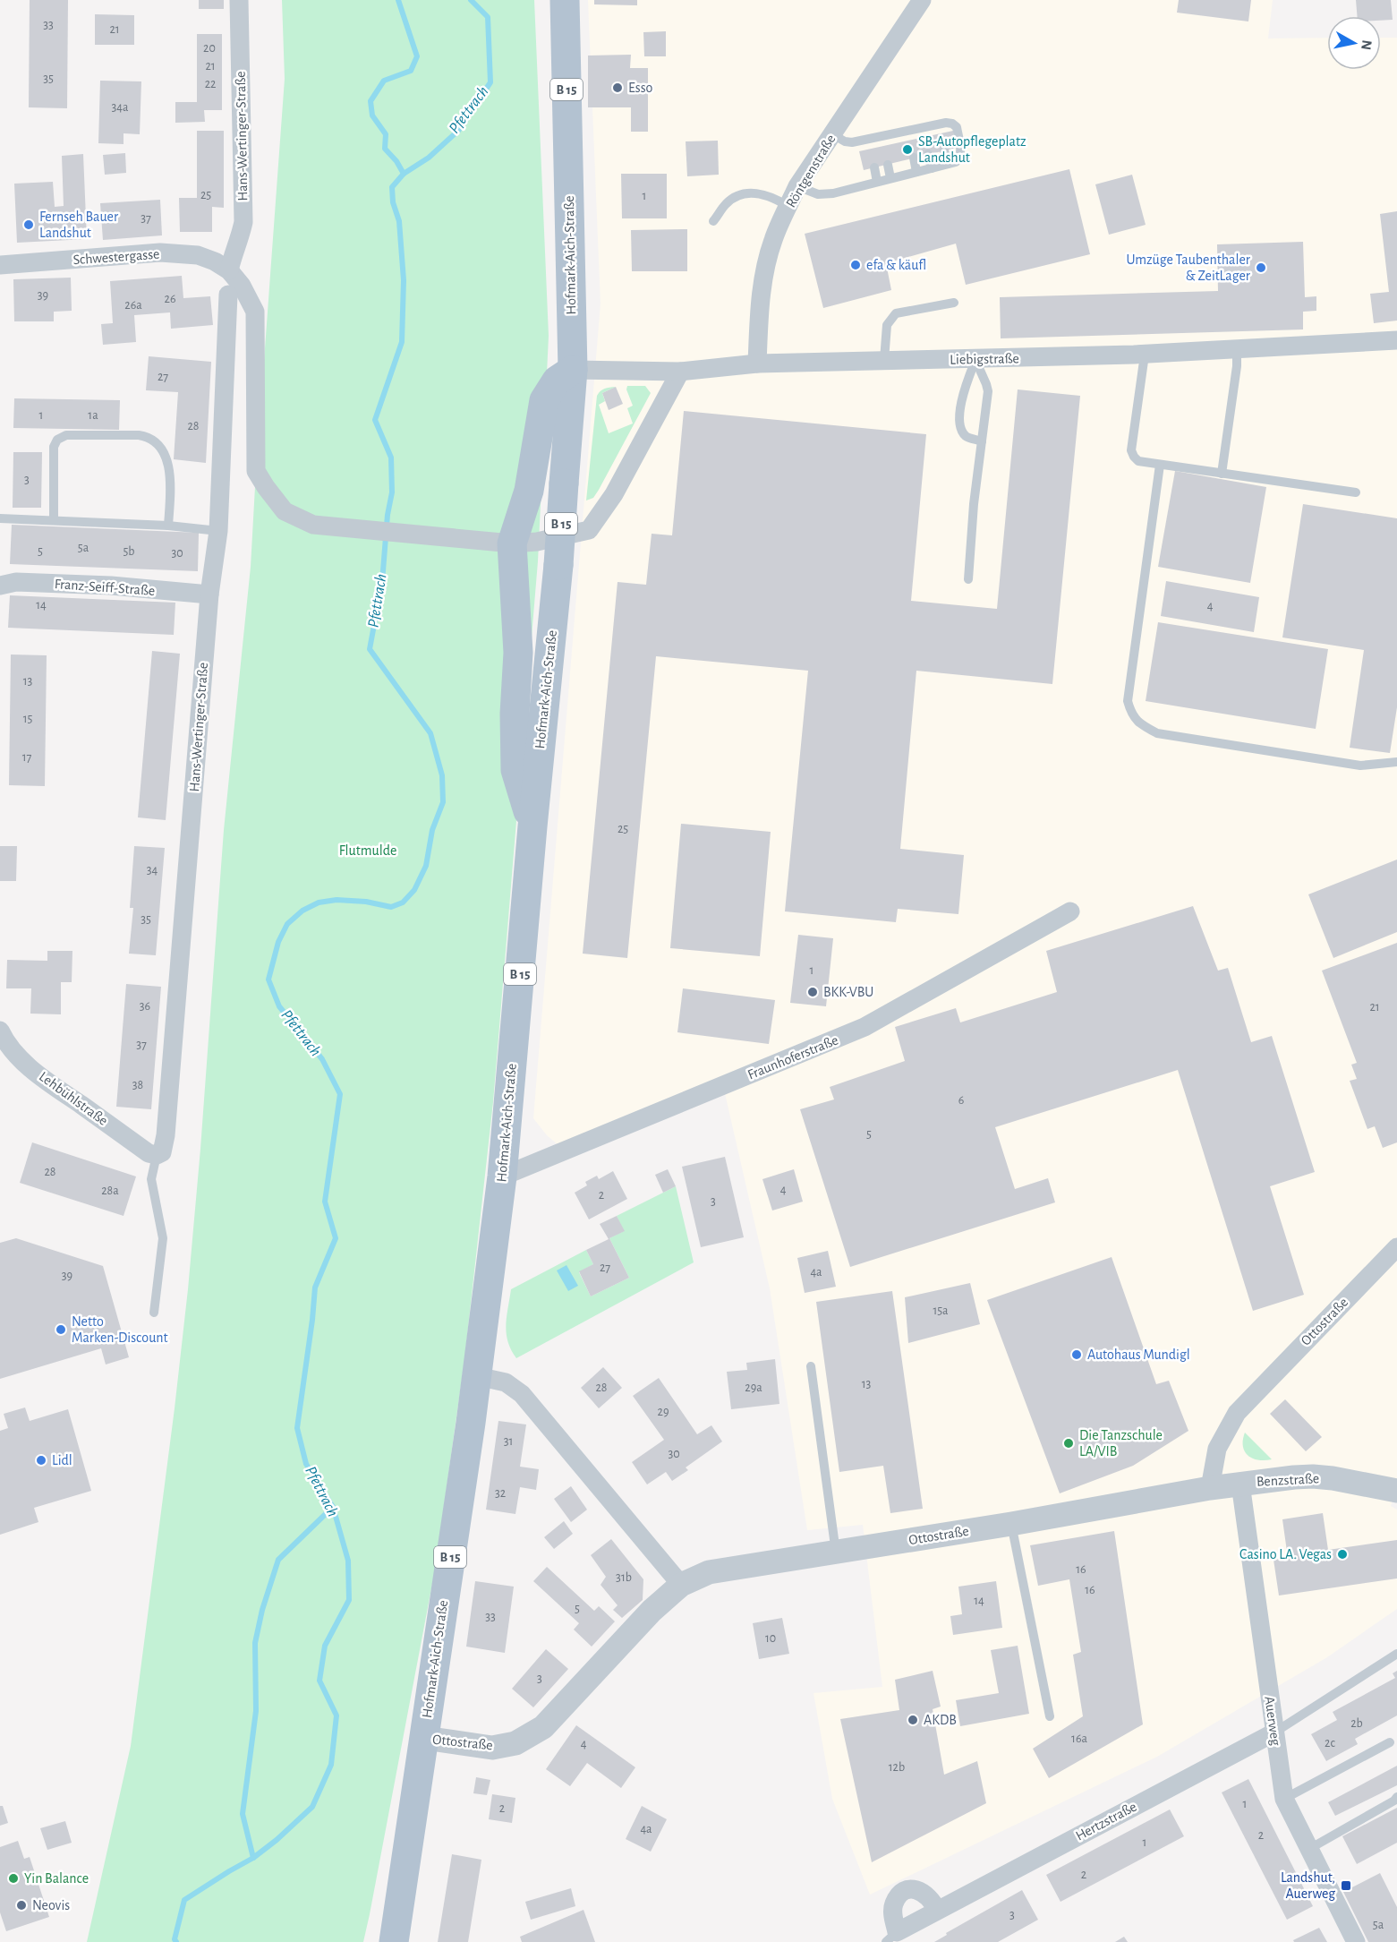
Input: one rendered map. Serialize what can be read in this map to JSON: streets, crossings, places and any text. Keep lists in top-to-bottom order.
{
  "streets": {
    "main road": ["B 15", "Hofmark-Aich-Straße"],
    "street": [
      "Hans-Wertinger-Straße",
      "Röntgenstraße",
      "Schwestergasse",
      "Liebigstraße",
      "Franz-Seiff-Straße",
      "Fraunhoferstraße",
      "Lehbühlstraße",
      "Ottostraße",
      "Benzstraße",
      "Auerweg",
      "Hertzstraße"
    ]
  },
  "crossings": [
    ["Hans-Wertinger-Straße", "Schwestergasse"],
    ["Hans-Wertinger-Straße", "Franz-Seiff-Straße"],
    ["Hans-Wertinger-Straße", "Lehbühlstraße"],
    ["Röntgenstraße", "Liebigstraße"],
    ["Hofmark-Aich-Straße", "Liebigstraße"],
    ["Hofmark-Aich-Straße", "Fraunhoferstraße"],
    ["Hofmark-Aich-Straße", "Ottostraße"],
    ["Ottostraße", "Benzstraße"],
    ["Benzstraße", "Auerweg"],
    ["Auerweg", "Hertzstraße"]
  ],
  "water": ["Pfettrach"],
  "parks": ["Flutmulde"],
  "places": {
    "other": [
      "Esso",
      "SB-Autopflegeplatz Landshut",
      "Fernseh Bauer Landshut",
      "efa & käufl",
      "Umzüge Taubenthaler & ZeitLager",
      "BKK-VBU",
      "Netto Marken-Discount",
      "Autohaus Mundigl",
      "Die Tanzschule LA/VIB",
      "Lidl",
      "Casino LA. Vegas",
      "AKDB",
      "Yin Balance",
      "Neovis"
    ],
    "transit": ["Landshut, Auerweg"]
  },
  "house_numbers": [
    "33",
    "21",
    "20",
    "21",
    "35",
    "22",
    "34a",
    "25",
    "1",
    "37",
    "39",
    "26",
    "26a",
    "27",
    "1",
    "1a",
    "28",
    "3",
    "5a",
    "5",
    "5b",
    "30",
    "14",
    "4",
    "13",
    "15",
    "17",
    "25",
    "34",
    "35",
    "1",
    "36",
    "21",
    "37",
    "38",
    "6",
    "5",
    "28",
    "4",
    "28a",
    "2",
    "3",
    "27",
    "4a",
    "39",
    "15a",
    "13",
    "28",
    "29a",
    "29",
    "31",
    "30",
    "32",
    "16",
    "31b",
    "16",
    "14",
    "5",
    "33",
    "10",
    "3",
    "2b",
    "16a",
    "2c",
    "4",
    "12b",
    "1",
    "2",
    "4a",
    "2",
    "1",
    "2",
    "3",
    "5a"
  ],
  "north": "right"
}
